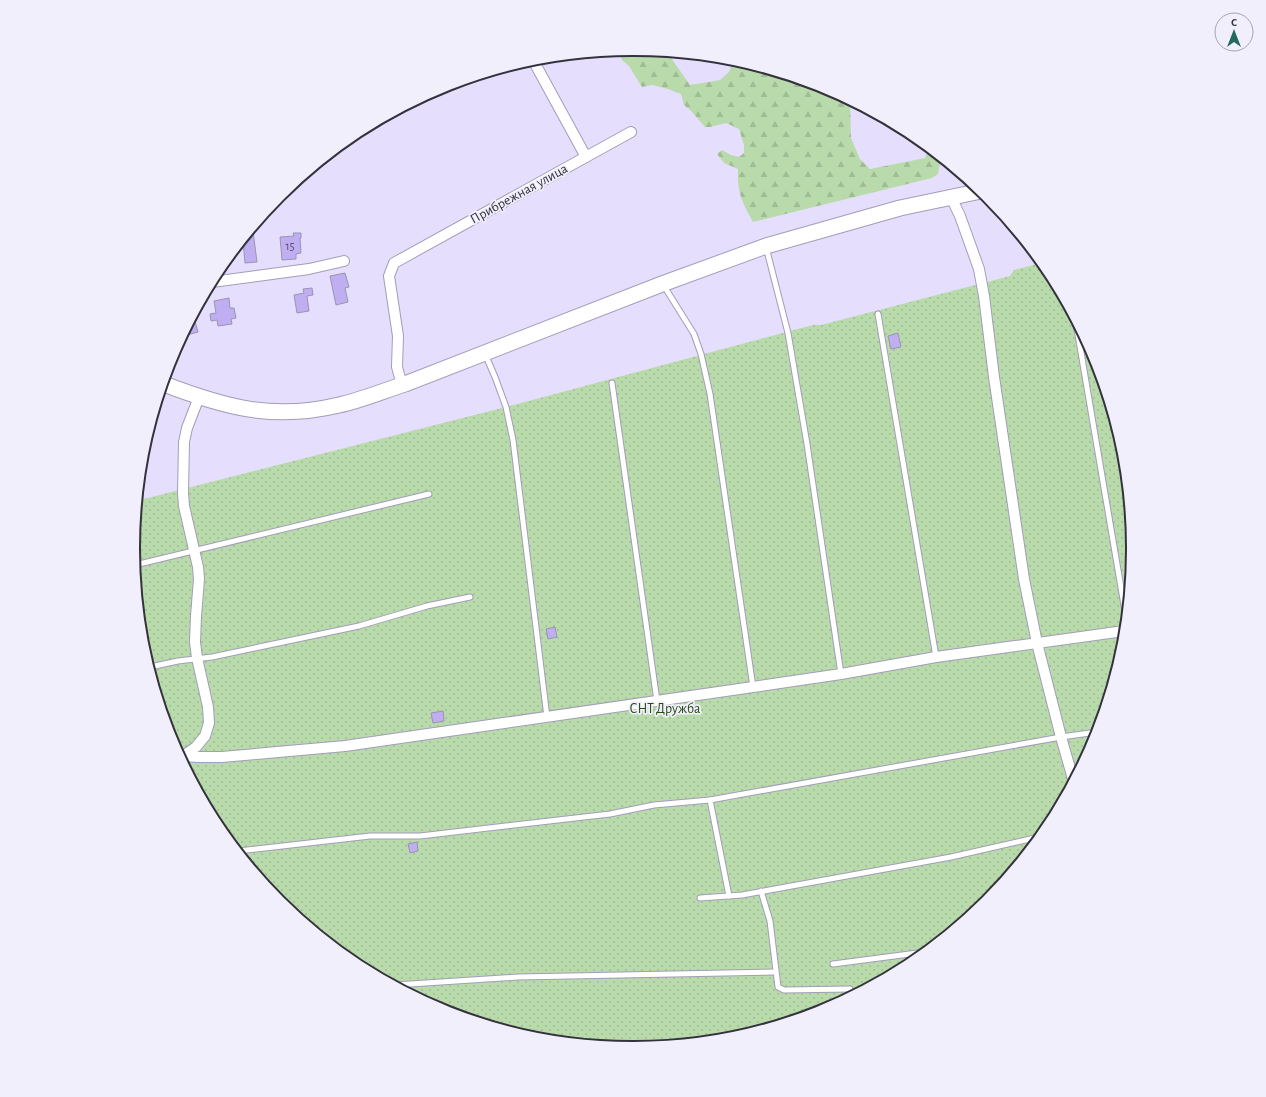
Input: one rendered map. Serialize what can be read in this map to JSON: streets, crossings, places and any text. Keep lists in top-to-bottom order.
{
  "streets": {
    "street": ["Прибрежная улица"]
  },
  "parks": ["СНТ Дружба"],
  "house_numbers": ["15"],
  "north": "top"
}
